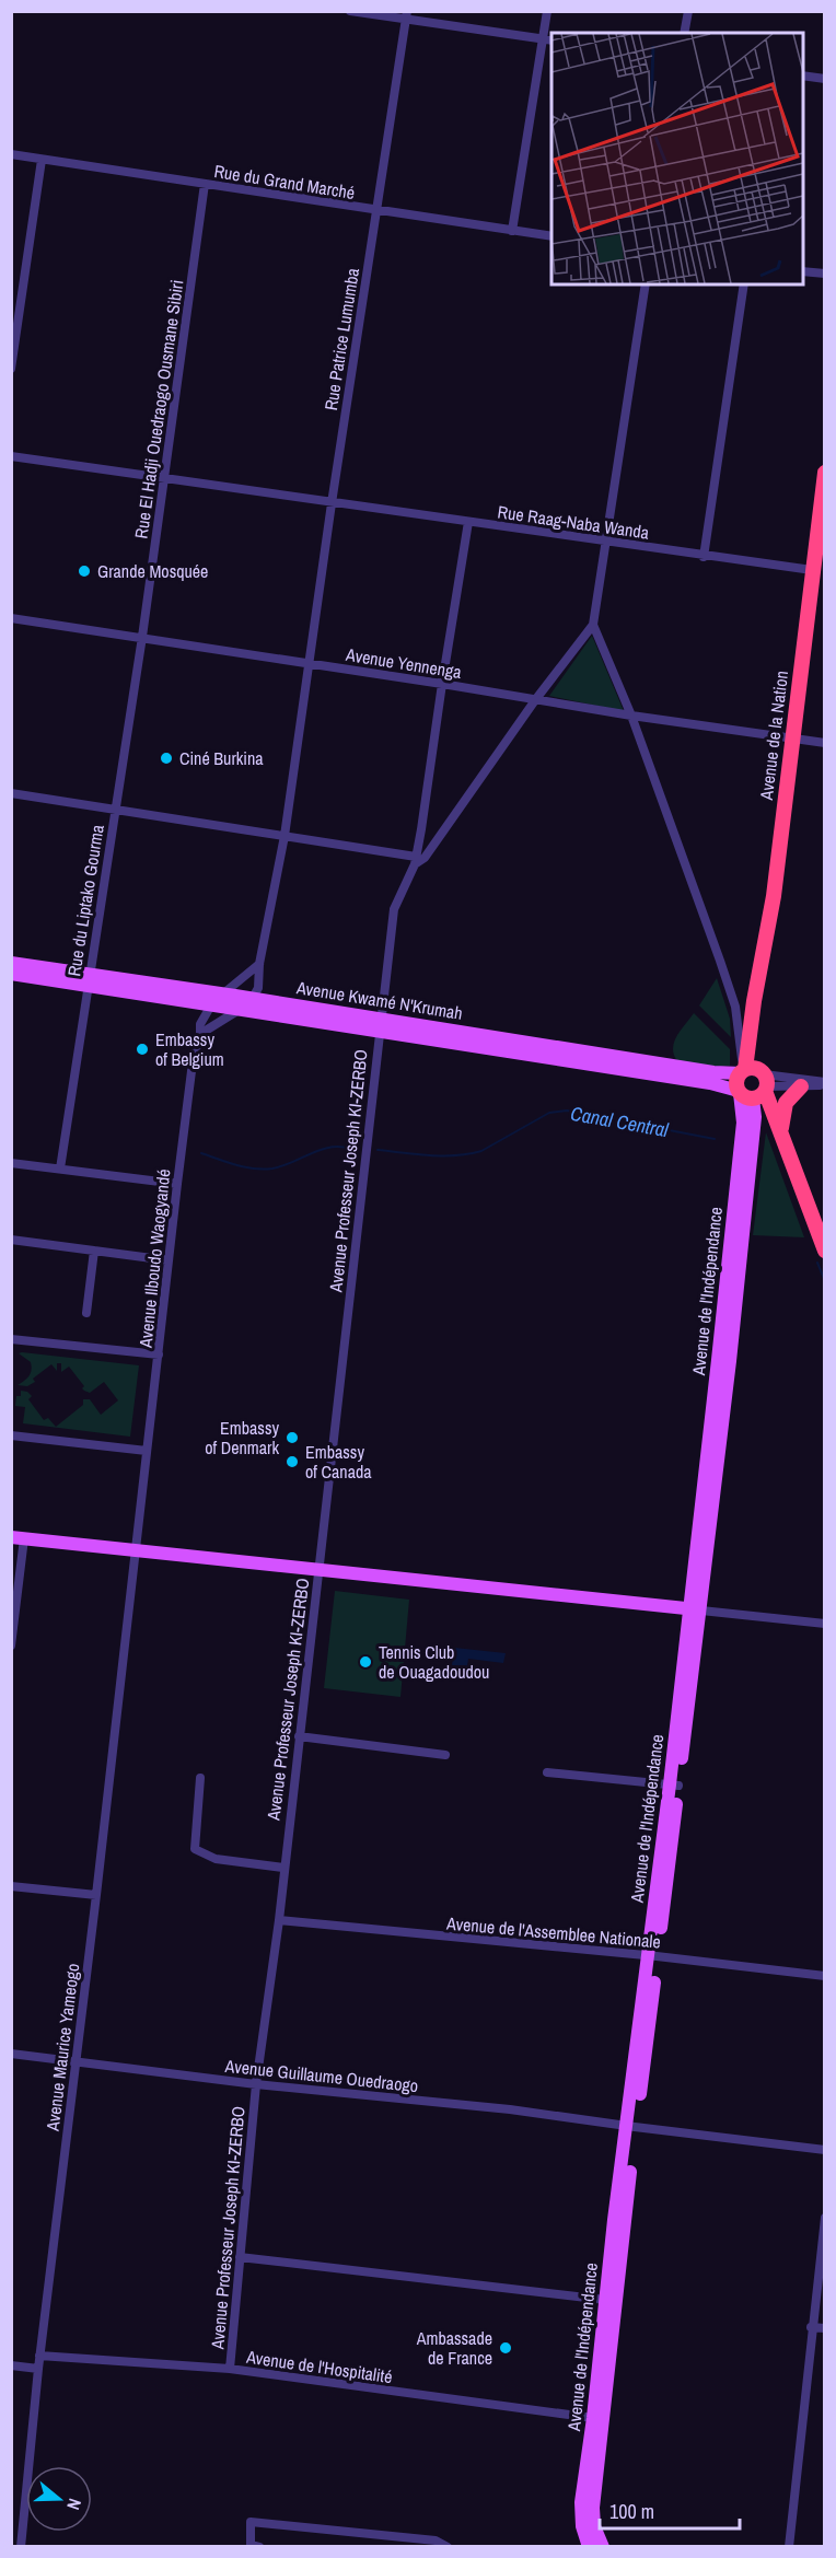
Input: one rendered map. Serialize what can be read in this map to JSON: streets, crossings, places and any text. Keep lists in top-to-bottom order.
{
  "streets": {
    "highway": ["Avenue de la Nation"],
    "main road": ["Avenue Kwamé N'Krumah", "Avenue de l'Indépendance"],
    "street": [
      "Rue du Grand Marché",
      "Rue Patrice Lumumba",
      "Rue El Hadji Ouedraogo Ousmane Sibiri",
      "Rue Raag-Naba Wanda",
      "Avenue Yennenga",
      "Rue du Liptako Gourma",
      "Avenue Professeur Joseph KI-ZERBO",
      "Avenue Ilboudo Waogyandé",
      "Avenue de l'Assemblee Nationale",
      "Avenue Maurice Yameogo",
      "Avenue Guillaume Ouedraogo",
      "Avenue de l'Hospitalité"
    ]
  },
  "crossings": [
    ["Rue du Grand Marché", "Rue Patrice Lumumba"],
    ["Rue du Grand Marché", "Rue El Hadji Ouedraogo Ousmane Sibiri"],
    ["Rue Patrice Lumumba", "Rue Raag-Naba Wanda"],
    ["Rue Patrice Lumumba", "Avenue Yennenga"],
    ["Rue El Hadji Ouedraogo Ousmane Sibiri", "Rue Raag-Naba Wanda"],
    ["Rue El Hadji Ouedraogo Ousmane Sibiri", "Avenue Yennenga"],
    ["Rue El Hadji Ouedraogo Ousmane Sibiri", "Rue du Liptako Gourma"],
    ["Rue Raag-Naba Wanda", "Avenue de la Nation"],
    ["Avenue Yennenga", "Avenue de la Nation"],
    ["Avenue Yennenga", "Rue du Liptako Gourma"],
    ["Avenue de la Nation", "Avenue Kwamé N'Krumah"],
    ["Avenue de la Nation", "Avenue de l'Indépendance"],
    ["Rue du Liptako Gourma", "Avenue Kwamé N'Krumah"],
    ["Avenue Kwamé N'Krumah", "Avenue Professeur Joseph KI-ZERBO"],
    ["Avenue Kwamé N'Krumah", "Avenue Ilboudo Waogyandé"],
    ["Avenue Kwamé N'Krumah", "Avenue de l'Indépendance"],
    ["Avenue Professeur Joseph KI-ZERBO", "Avenue de l'Assemblee Nationale"],
    ["Avenue Professeur Joseph KI-ZERBO", "Avenue Guillaume Ouedraogo"],
    ["Avenue Professeur Joseph KI-ZERBO", "Avenue de l'Hospitalité"],
    ["Avenue Ilboudo Waogyandé", "Avenue Maurice Yameogo"],
    ["Avenue de l'Indépendance", "Avenue de l'Assemblee Nationale"],
    ["Avenue de l'Indépendance", "Avenue Guillaume Ouedraogo"],
    ["Avenue de l'Indépendance", "Avenue de l'Hospitalité"],
    ["Avenue Maurice Yameogo", "Avenue Guillaume Ouedraogo"],
    ["Avenue Maurice Yameogo", "Avenue de l'Hospitalité"]
  ],
  "water": ["Canal Central"],
  "places": [
    "Grande Mosquée",
    "Ciné Burkina",
    "Embassy of Belgium",
    "Embassy of Denmark",
    "Embassy of Canada",
    "Tennis Club de Ouagadoudou",
    "Ambassade de France"
  ],
  "scale_bar": "100 m",
  "north": "right"
}
